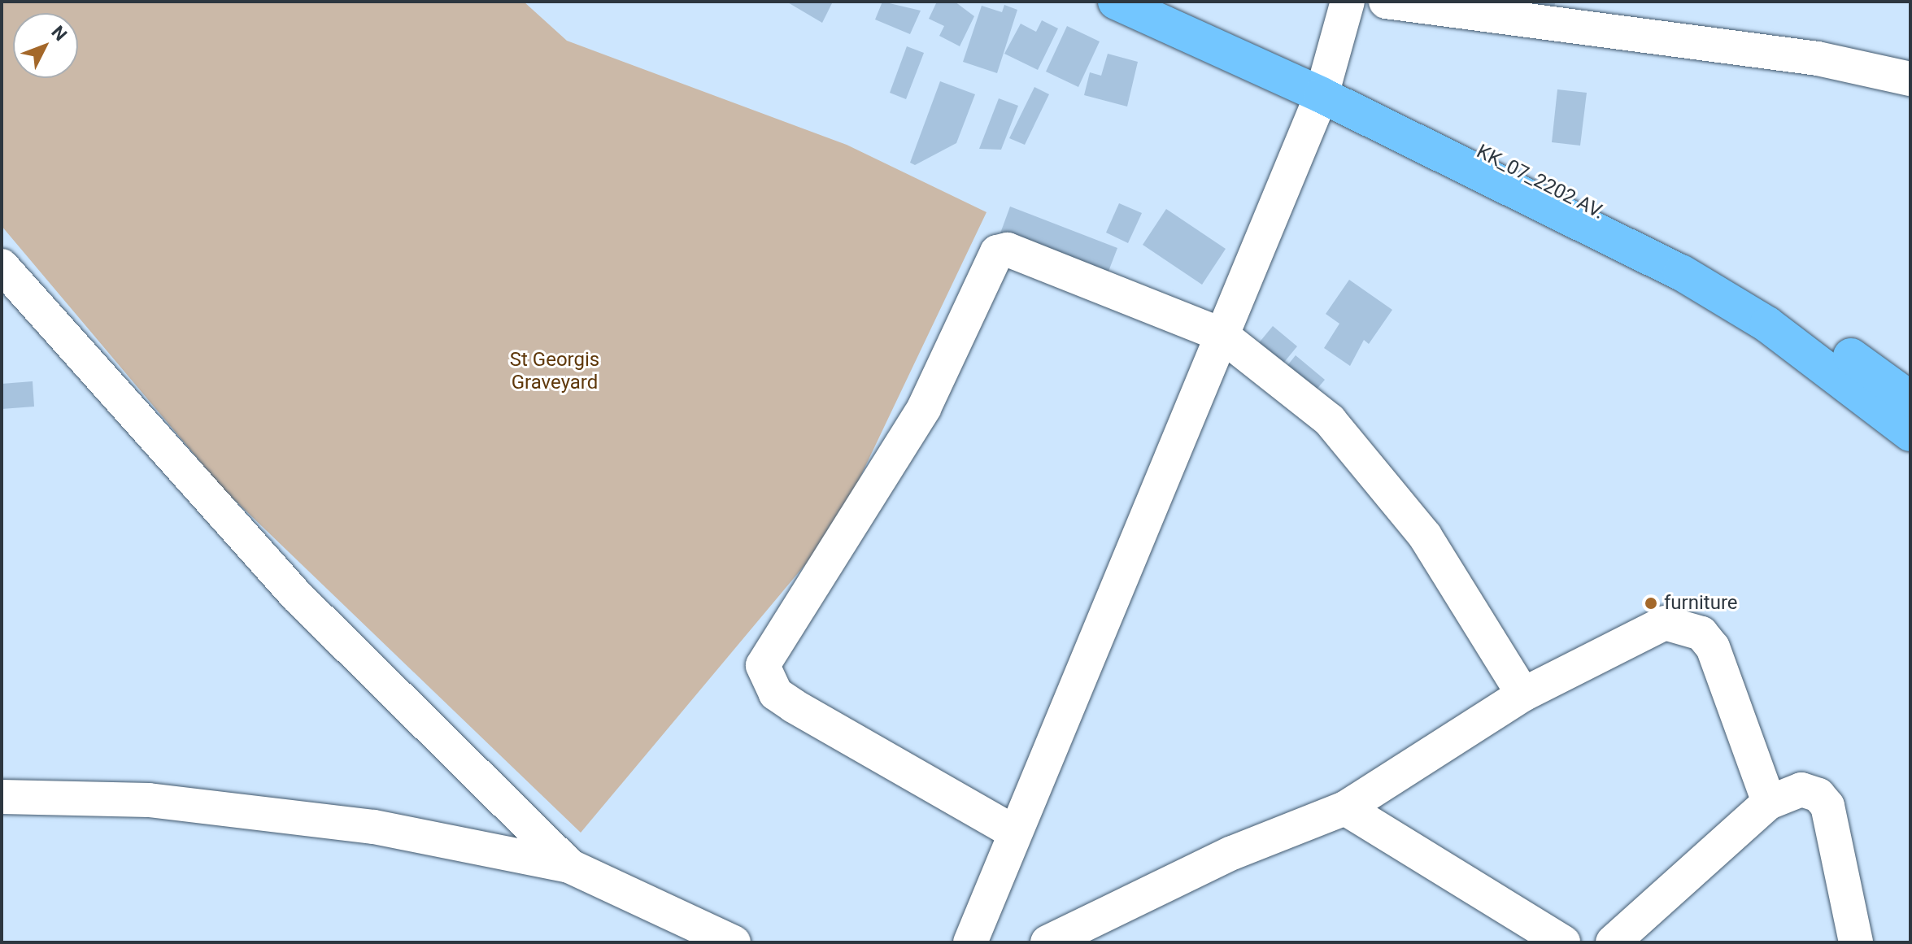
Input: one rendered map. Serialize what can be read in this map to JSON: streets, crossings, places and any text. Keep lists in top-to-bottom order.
{
  "streets": {
    "main road": ["KK_07_2202 AV."]
  },
  "parks": ["St Georgis Graveyard"],
  "places": ["furniture"],
  "north": "top right"
}
